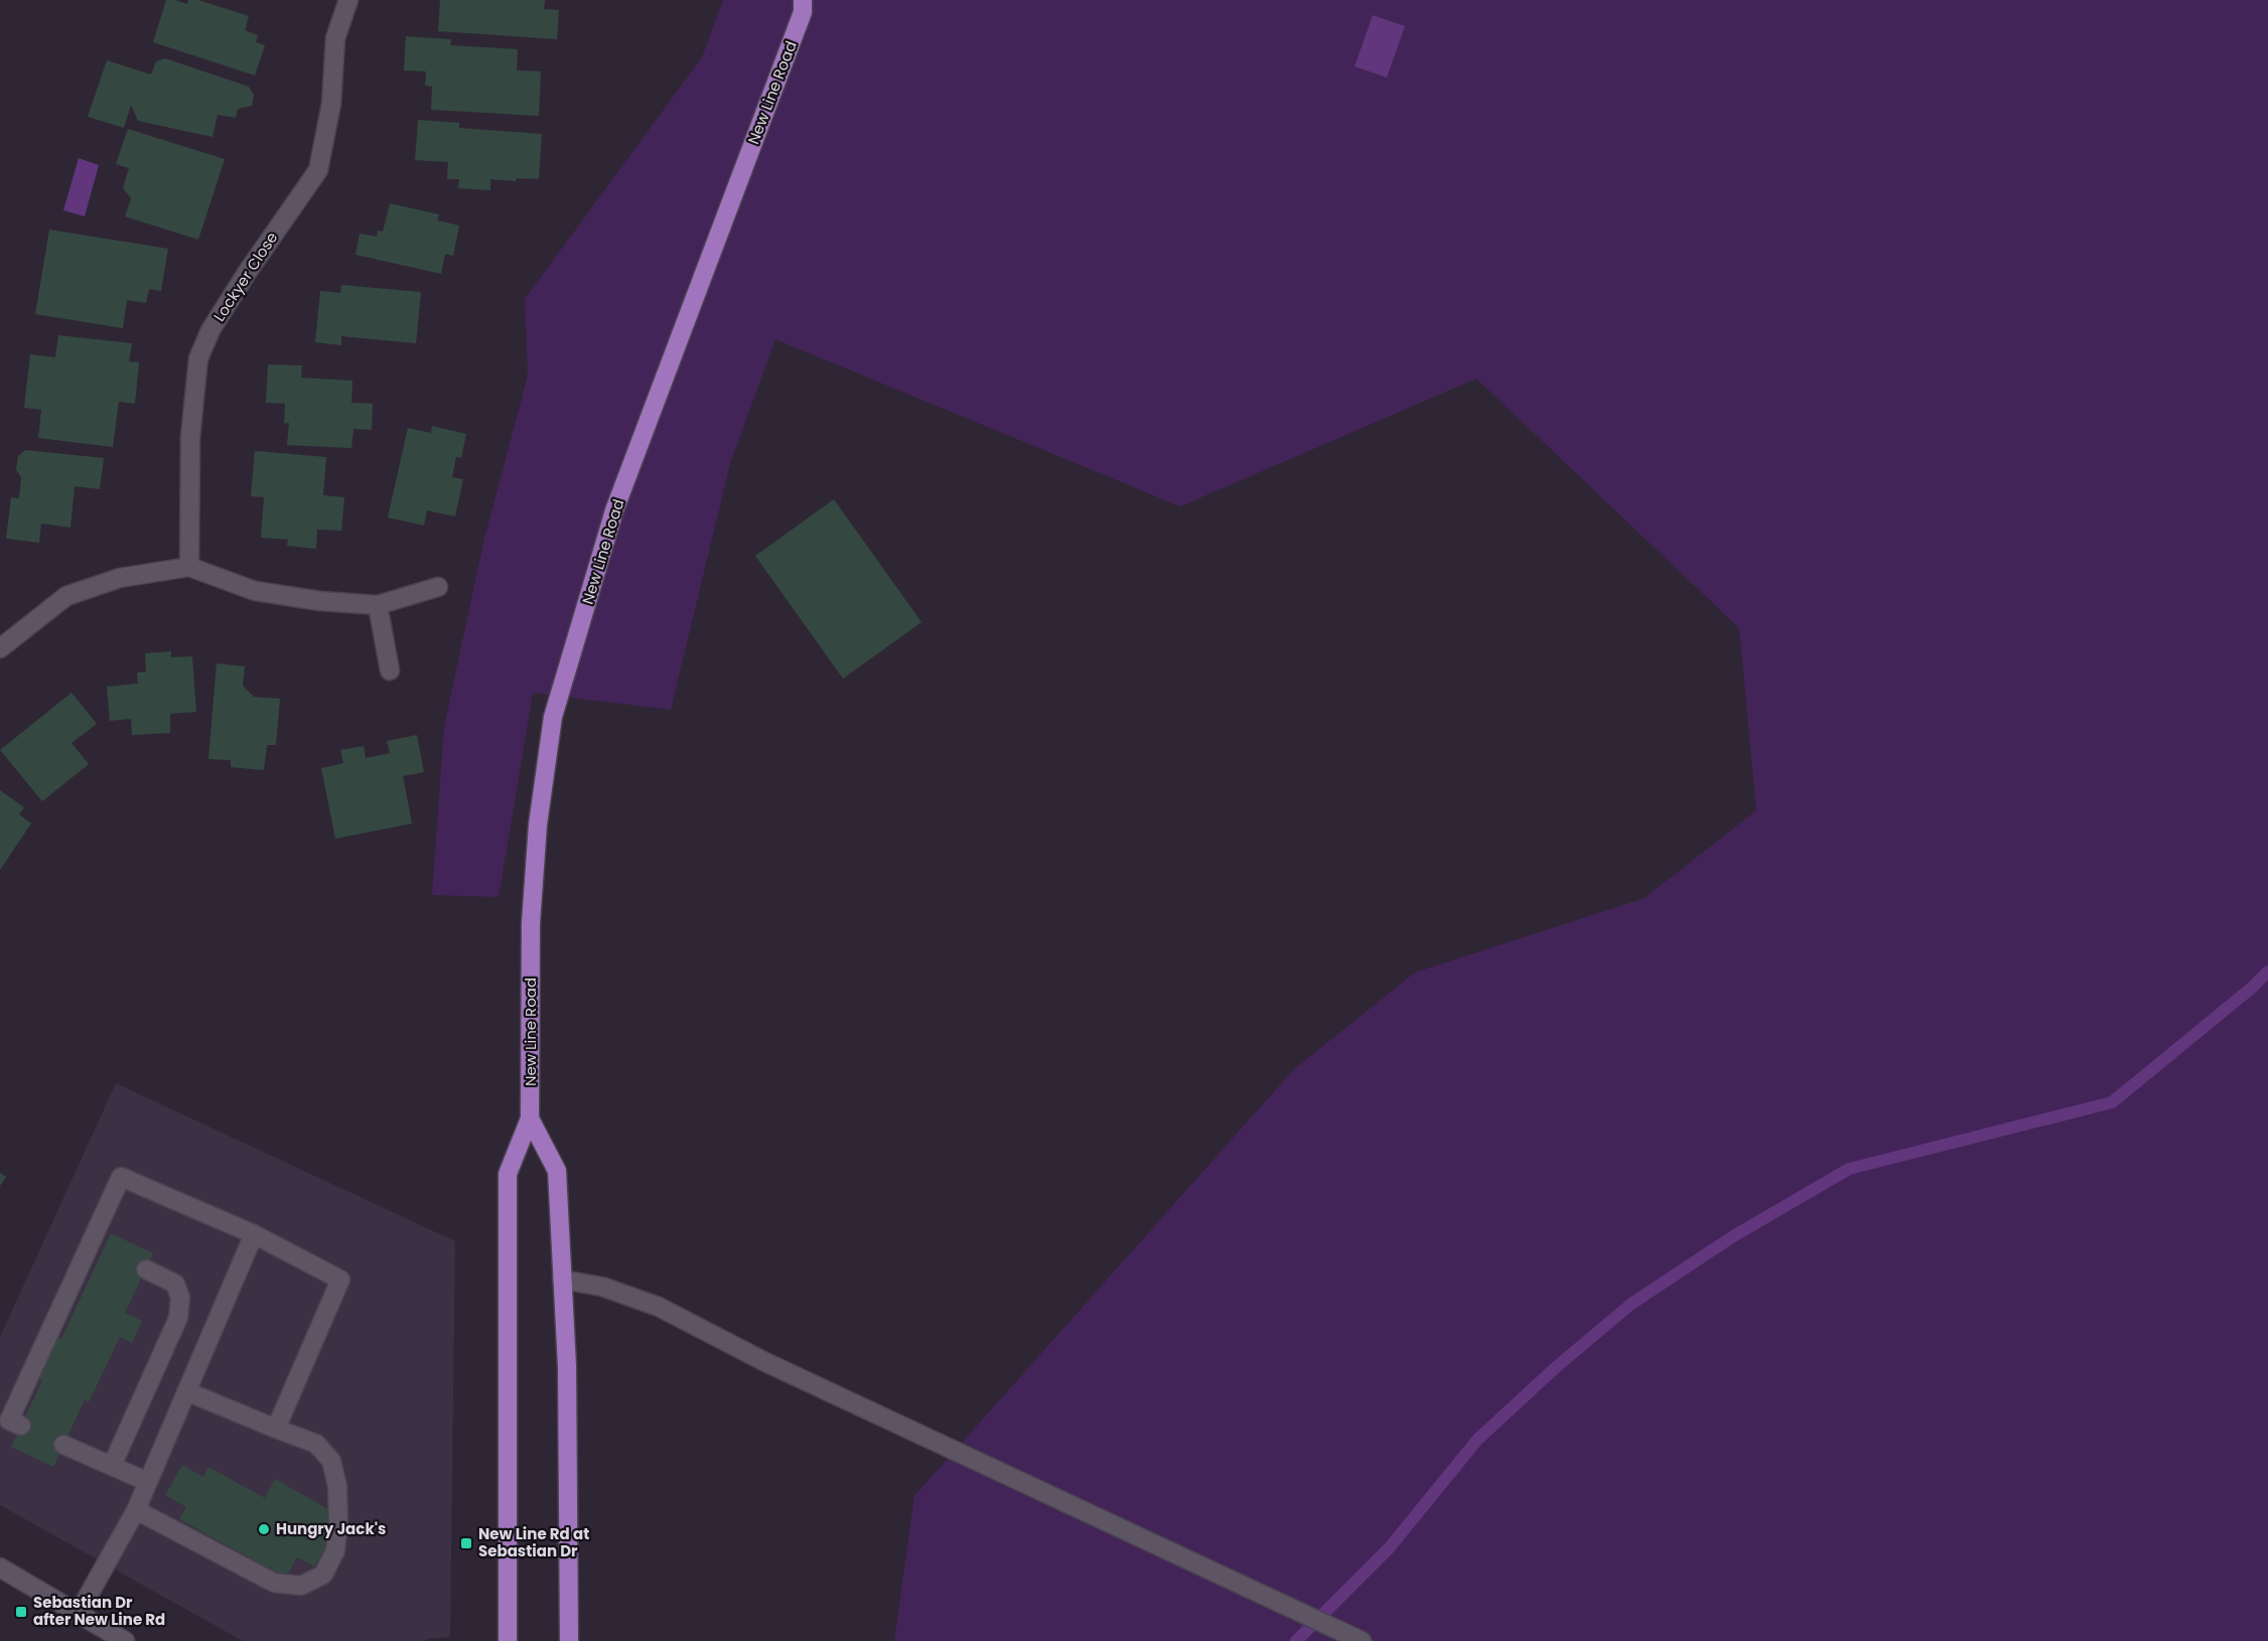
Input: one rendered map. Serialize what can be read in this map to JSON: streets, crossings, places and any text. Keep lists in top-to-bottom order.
{
  "streets": {
    "main road": ["New Line Road"],
    "street": ["Lockyer Close"]
  },
  "places": {
    "other": ["Hungry Jack's"],
    "transit": ["New Line Rd at Sebastian Dr", "Sebastian Dr after New Line Rd"]
  }
}
